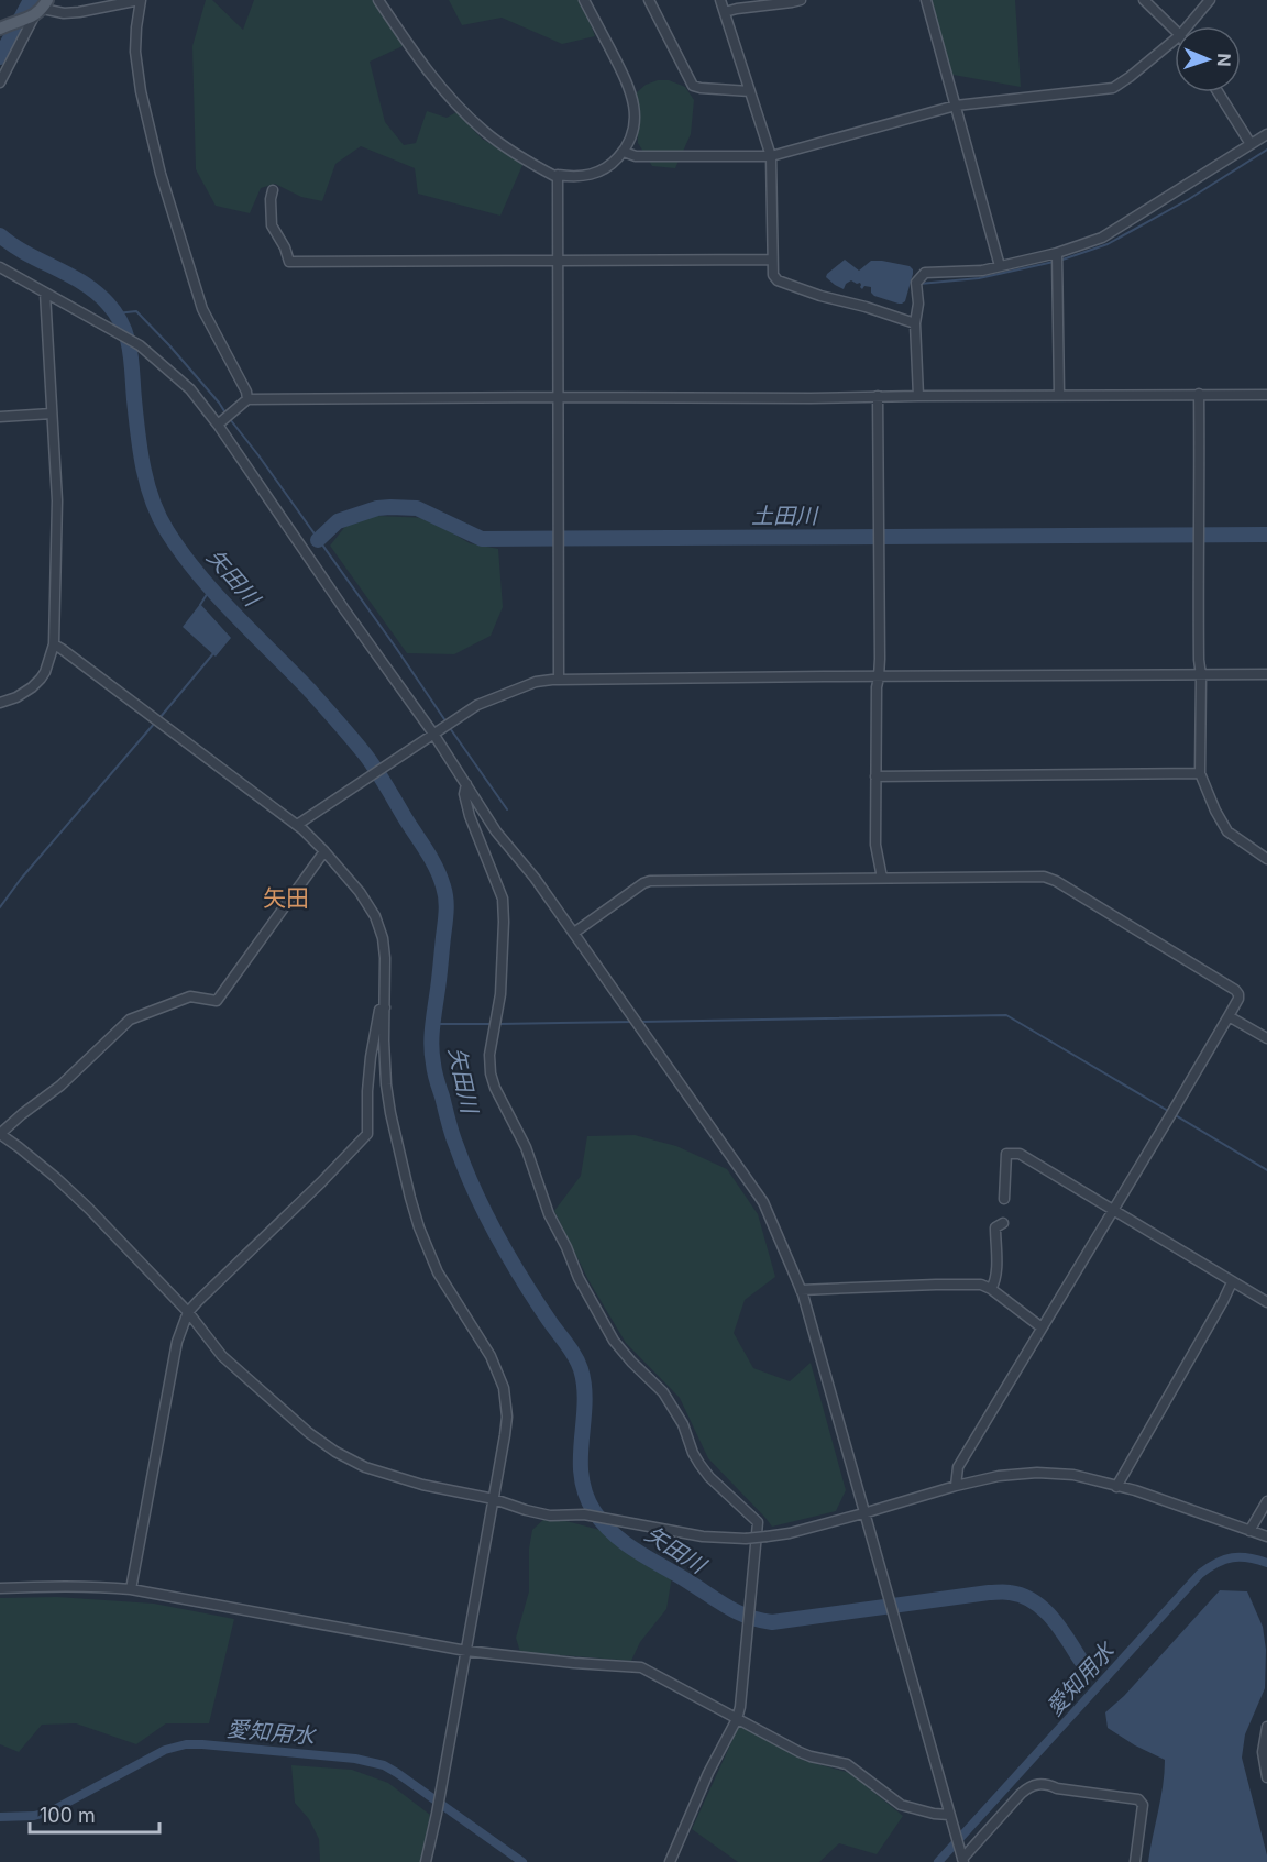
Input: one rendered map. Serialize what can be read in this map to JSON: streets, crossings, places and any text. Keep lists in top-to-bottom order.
{
  "districts": ["矢田"],
  "water": ["土田川", "矢田川", "愛知用水"],
  "scale_bar": "100 m",
  "north": "right"
}
